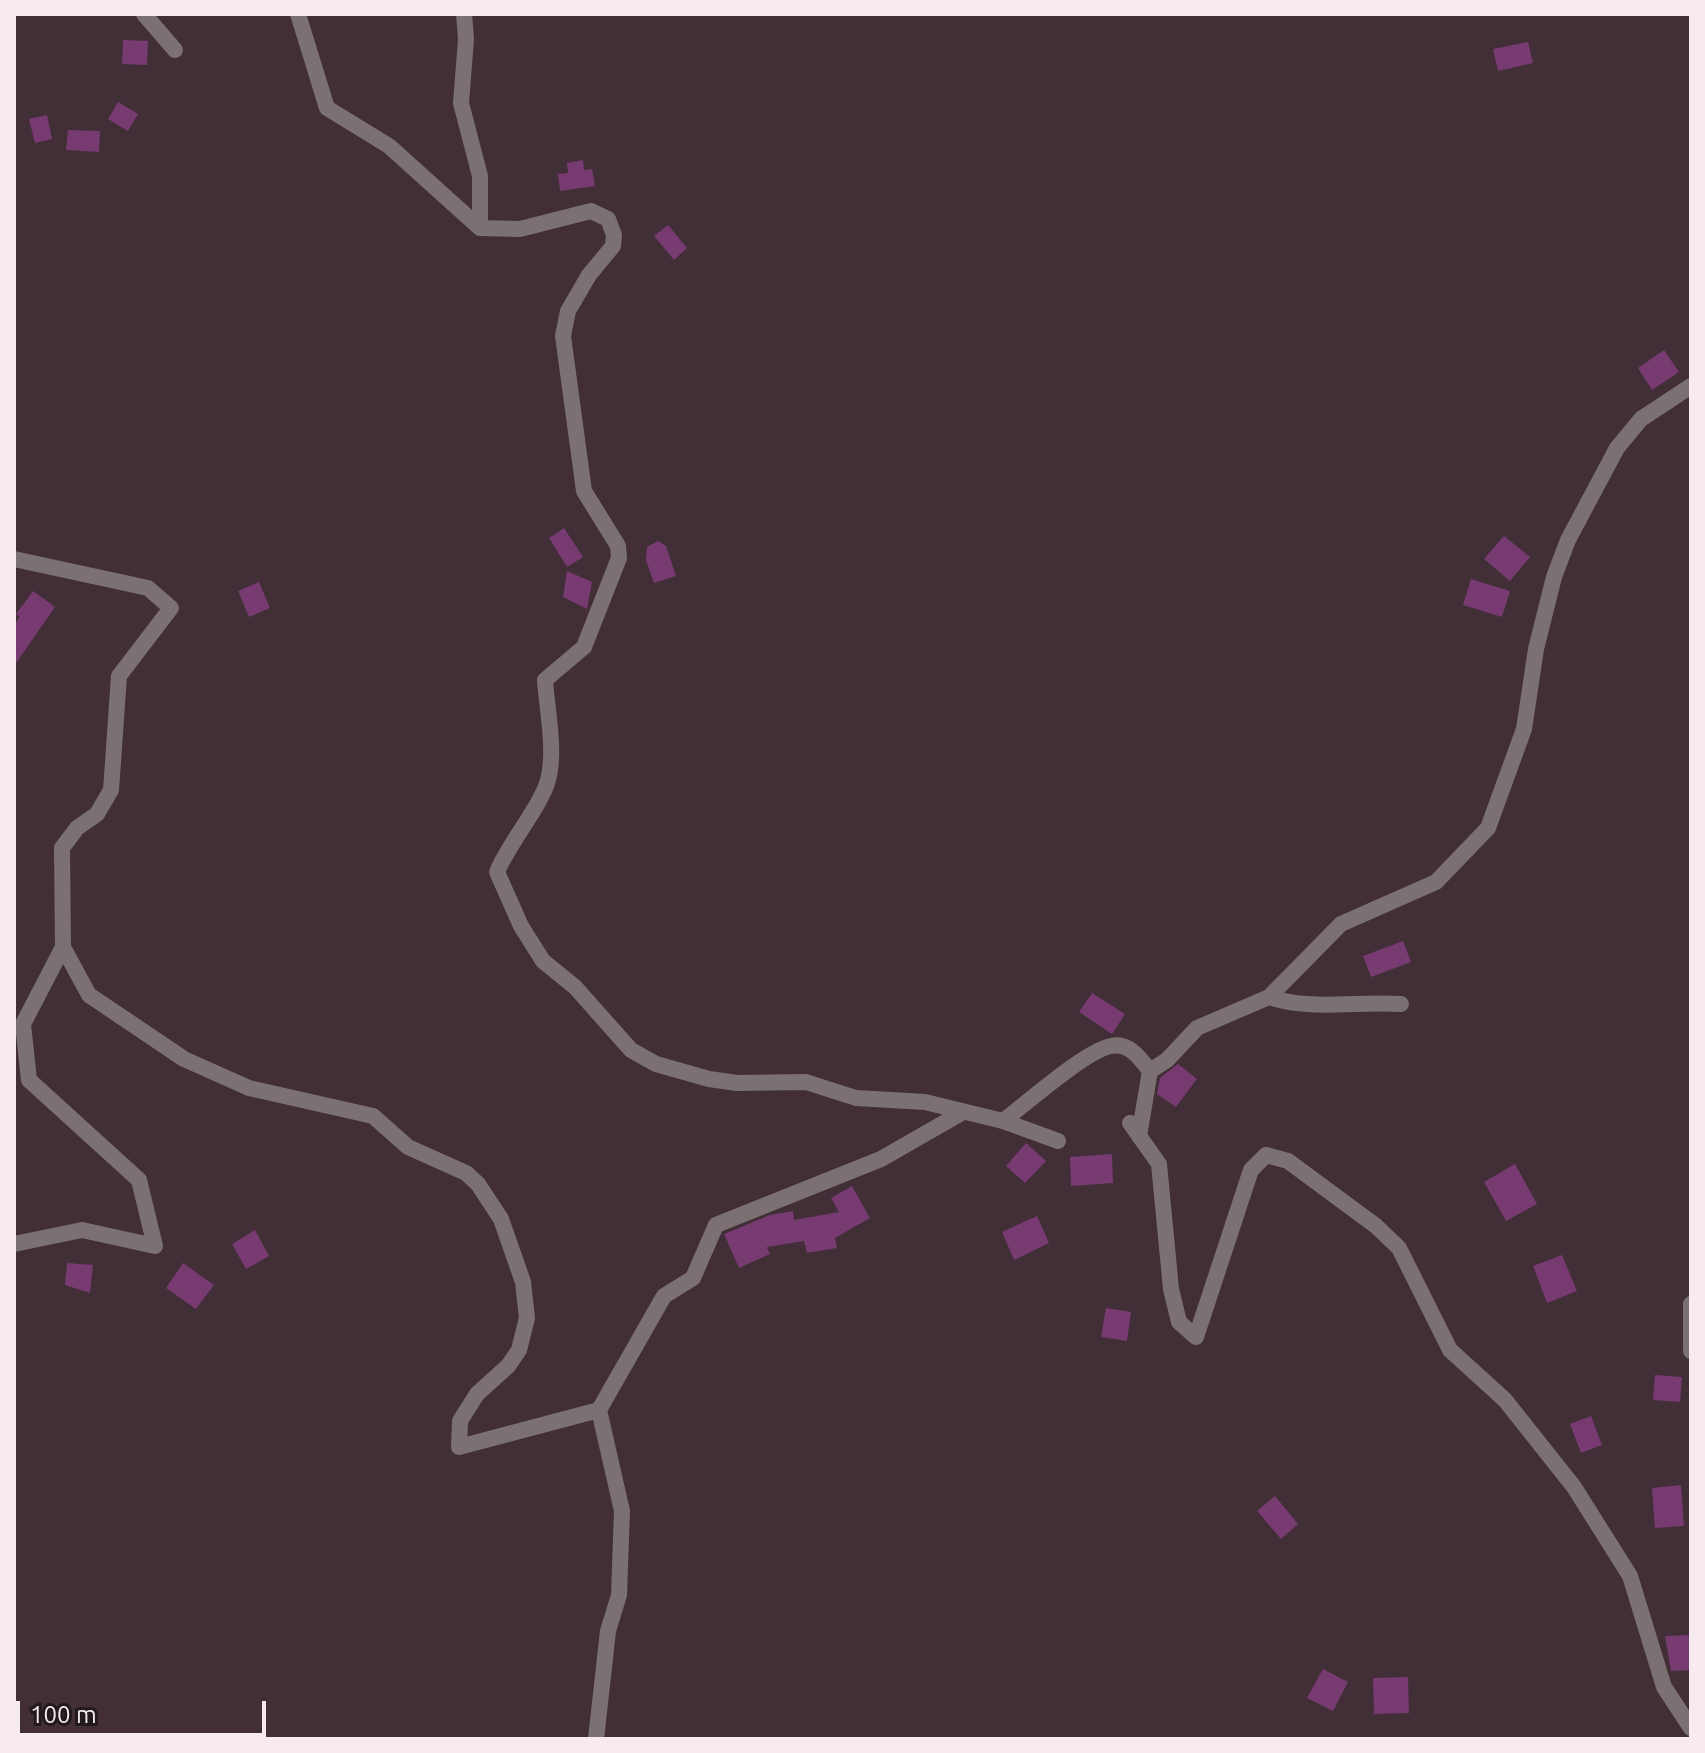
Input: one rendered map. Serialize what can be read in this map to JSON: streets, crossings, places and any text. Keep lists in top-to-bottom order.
{
  "scale_bar": "100 m"
}
